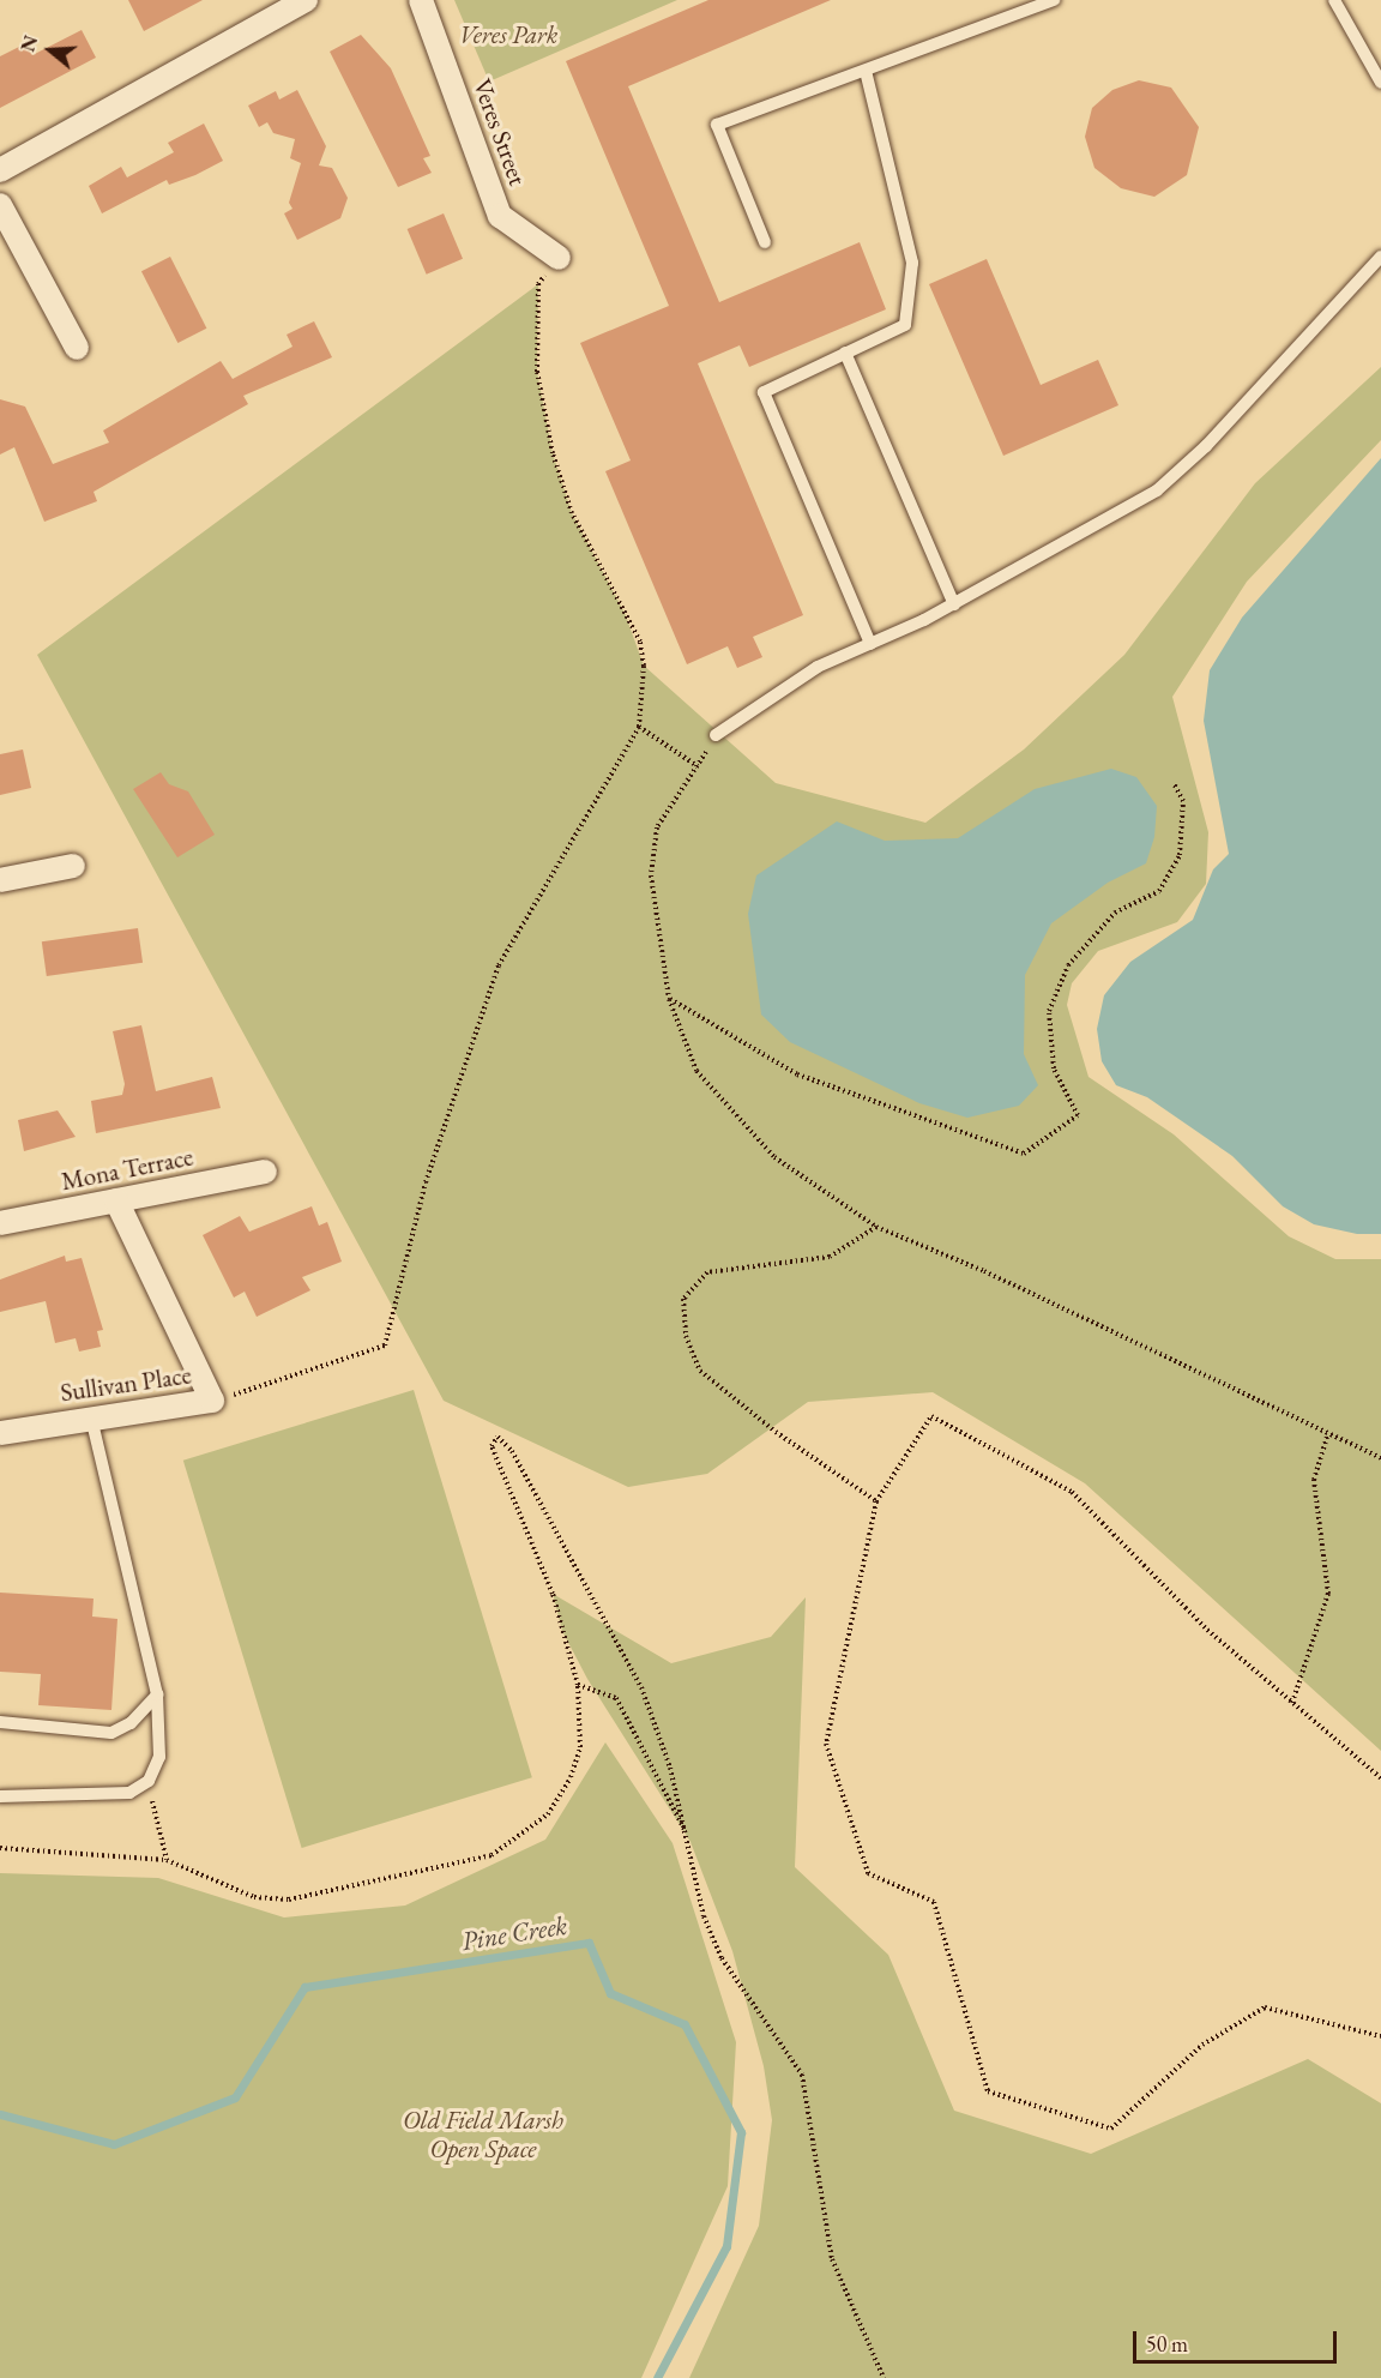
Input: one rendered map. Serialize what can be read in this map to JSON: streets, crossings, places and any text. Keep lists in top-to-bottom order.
{
  "streets": {
    "street": ["Veres Street", "Mona Terrace", "Sullivan Place"]
  },
  "crossings": [
    ["Mona Terrace", "Sullivan Place"]
  ],
  "water": ["Pine Creek"],
  "parks": ["Veres Park", "Old Field Marsh Open Space"],
  "scale_bar": "50 m",
  "north": "left"
}
